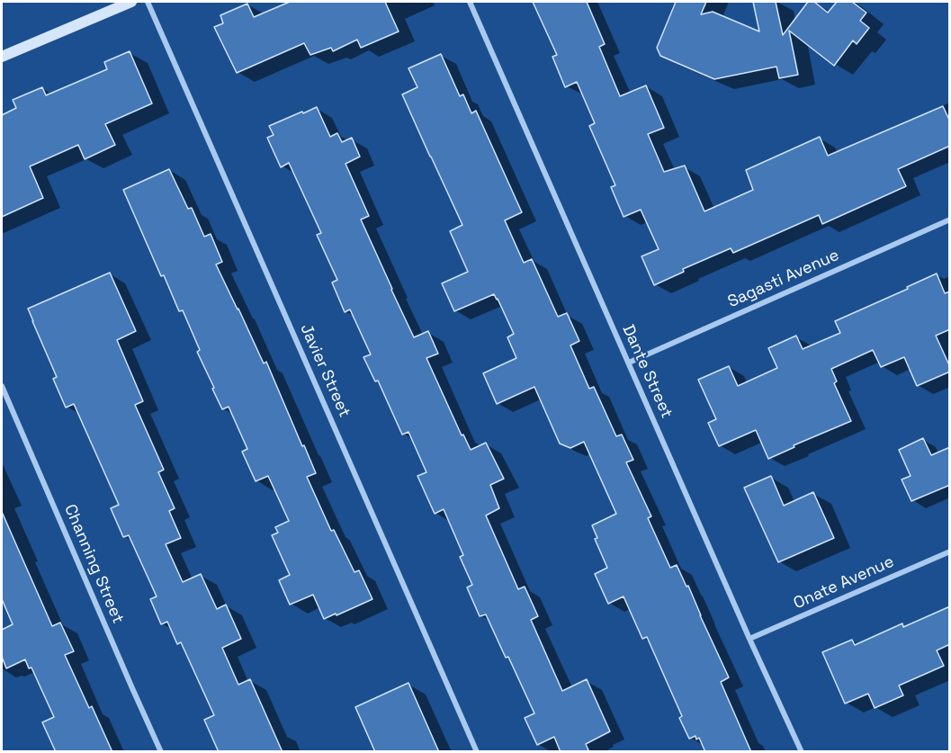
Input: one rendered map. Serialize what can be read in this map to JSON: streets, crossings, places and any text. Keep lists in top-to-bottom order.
{
  "streets": {
    "street": [
      "Sagasti Avenue",
      "Javier Street",
      "Dante Street",
      "Channing Street",
      "Onate Avenue"
    ]
  },
  "crossings": [
    ["Sagasti Avenue", "Dante Street"],
    ["Dante Street", "Onate Avenue"]
  ]
}
